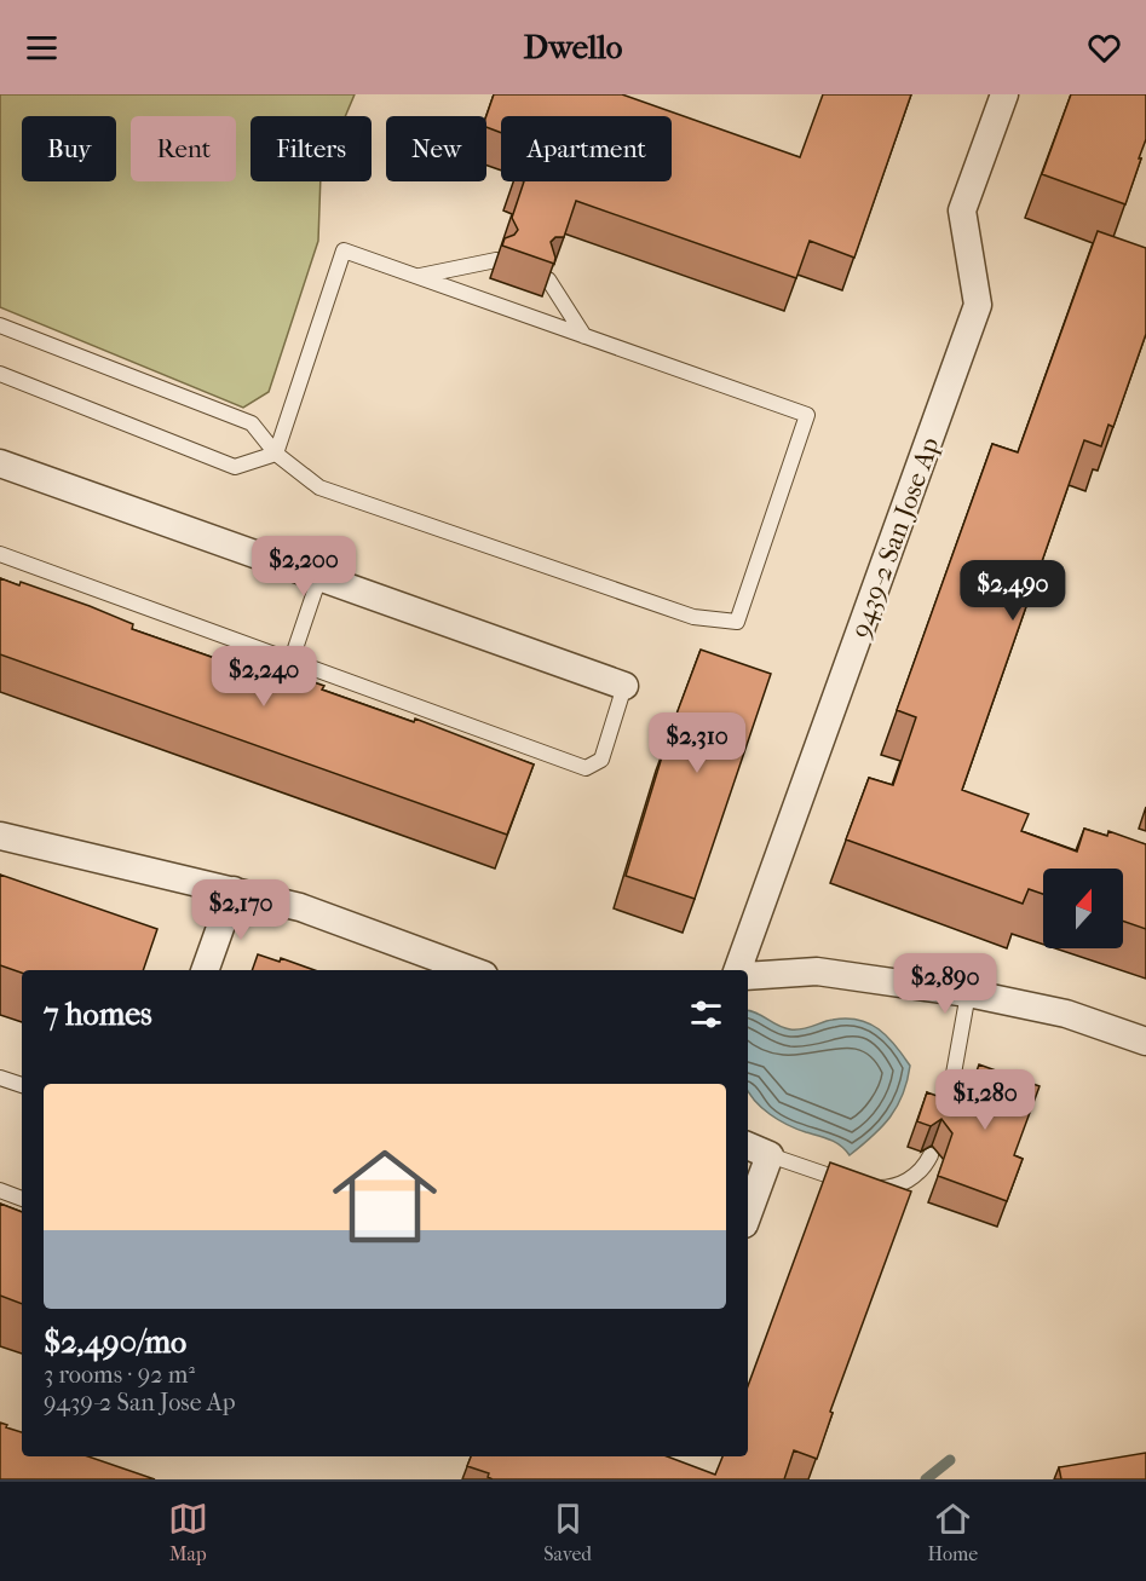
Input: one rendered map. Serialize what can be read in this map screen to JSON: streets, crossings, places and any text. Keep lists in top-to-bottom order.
{
  "streets": {
    "street": ["9439-2 San Jose Ap"]
  },
  "north": "top",
  "page": {
    "header": "Dwello",
    "chip": [
      "Buy",
      "Rent",
      "Filters",
      "New",
      "Apartment"
    ],
    "price": [
      "$2,200",
      "$2,490",
      "$2,240",
      "$2,310",
      "$2,170",
      "$2,890",
      "$1,280"
    ],
    "heading": "7 homes",
    "list": [
      {
        "name": "$2,490/mo",
        "note": "3 rooms · 92 m² · 9439-2 San Jose Ap"
      }
    ],
    "tabs": ["Map", "Saved", "Home"]
  }
}
